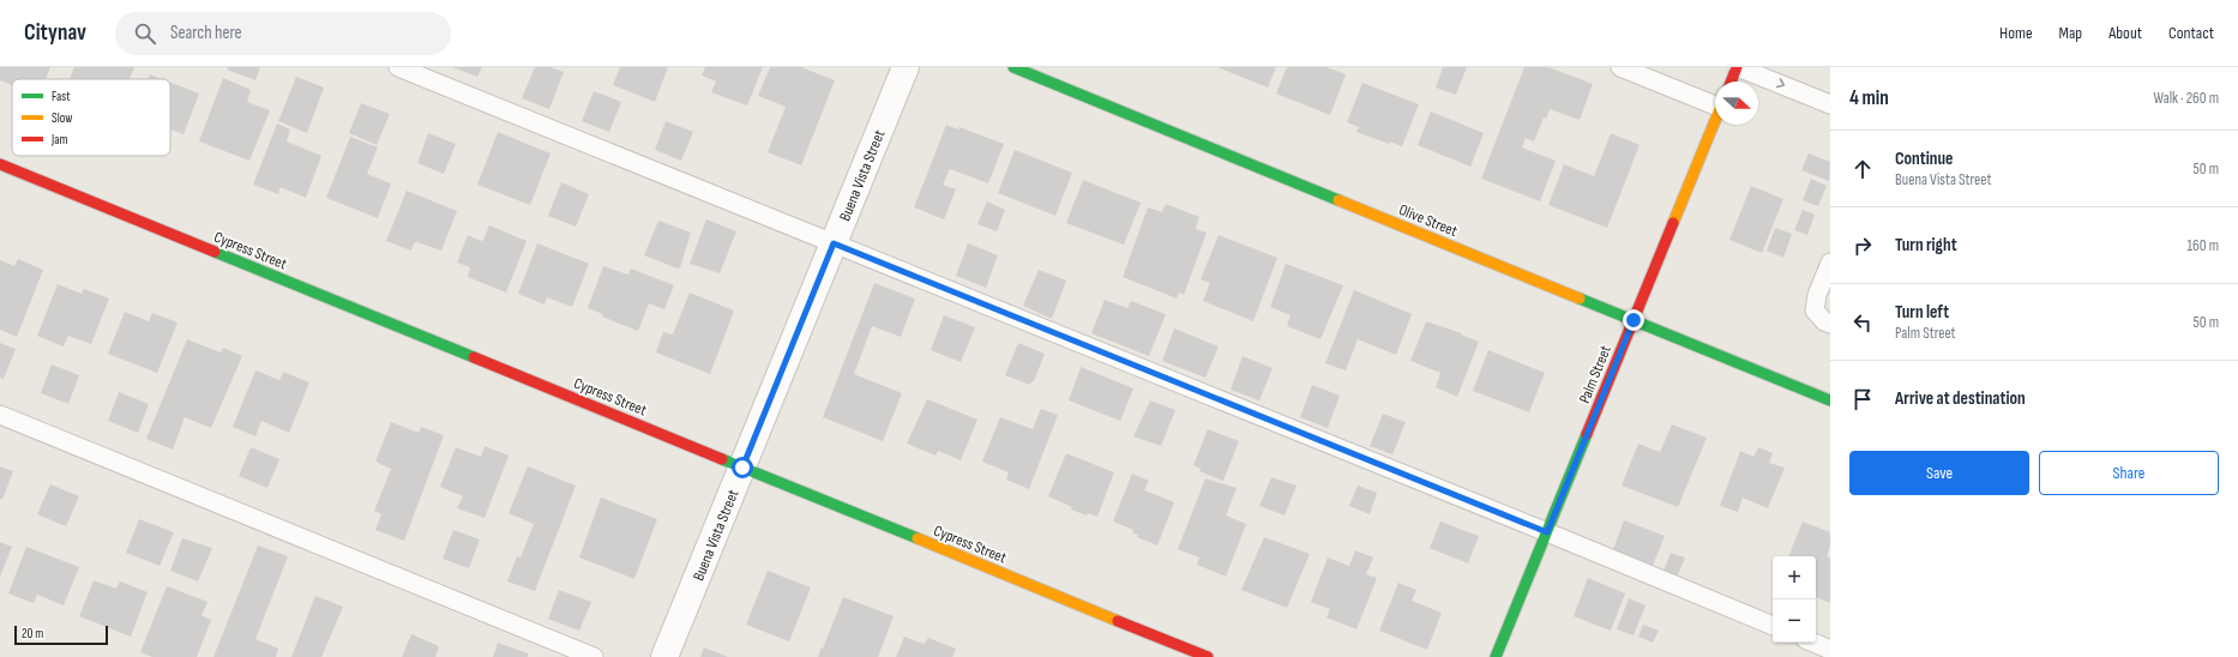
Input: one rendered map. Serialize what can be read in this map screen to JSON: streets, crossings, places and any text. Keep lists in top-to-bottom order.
{
  "streets": {
    "street": [
      "Buena Vista Street",
      "Olive Street",
      "Cypress Street",
      "Palm Street"
    ]
  },
  "crossings": [
    ["Buena Vista Street", "Cypress Street"],
    ["Olive Street", "Palm Street"]
  ],
  "legend": ["Fast", "Slow", "Jam"],
  "scale_bar": "20 m",
  "north": "right",
  "page": {
    "header": "Citynav",
    "search": "Search here",
    "nav": [
      "Home",
      "Map",
      "About",
      "Contact"
    ],
    "heading": ["4 min", "Walk · 260 m"],
    "list": [
      ["Continue", "Buena Vista Street", "50 m"],
      ["Turn right", "160 m"],
      ["Turn left", "Palm Street", "50 m"],
      "Arrive at destination"
    ],
    "buttons": ["Save", "Share"],
    "map_buttons": ["+", "−"],
    "scale": "20 m"
  }
}
